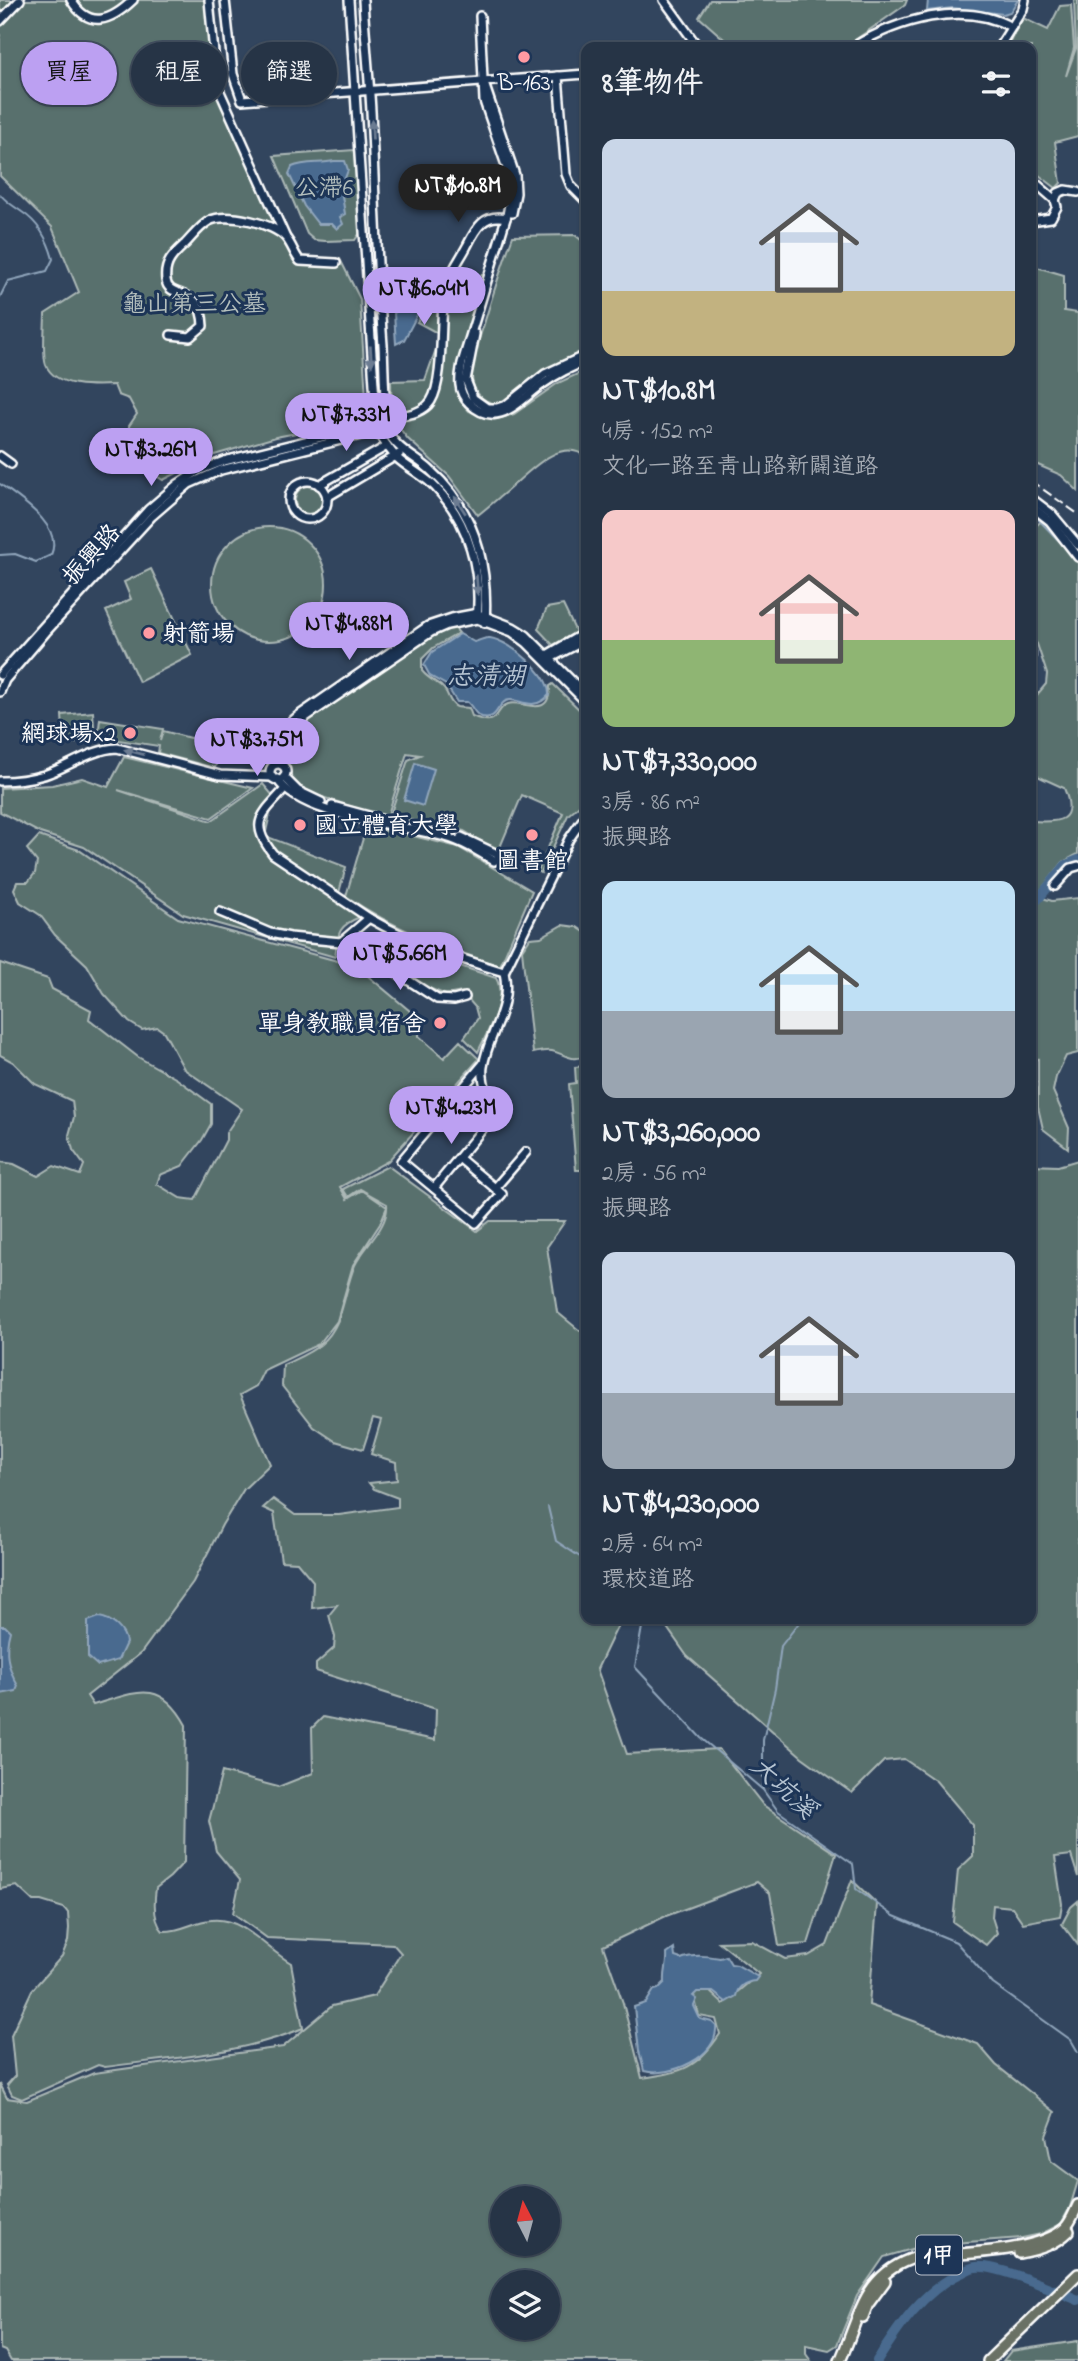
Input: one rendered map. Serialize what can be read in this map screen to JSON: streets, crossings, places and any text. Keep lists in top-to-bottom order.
{
  "streets": {
    "main road": ["1甲"],
    "street": ["振興路"]
  },
  "water": ["志清湖", "大坑溪"],
  "parks": ["公滯6", "龜山第三公墓"],
  "places": [
    "B-163",
    "射箭場",
    "網球場x2",
    "國立體育大學",
    "圖書館",
    "單身教職員宿舍"
  ],
  "north": "top",
  "page": {
    "chip": ["買屋", "租屋", "篩選"],
    "heading": "8筆物件",
    "list": [
      {
        "name": "NT$10.8M",
        "note": "4房 · 152 m² · 文化一路至青山路新闢道路"
      },
      {
        "name": "NT$7,330,000",
        "note": "3房 · 86 m² · 振興路"
      },
      {
        "name": "NT$3,260,000",
        "note": "2房 · 56 m² · 振興路"
      },
      {
        "name": "NT$4,230,000",
        "note": "2房 · 64 m² · 環校道路"
      }
    ],
    "price": [
      "NT$10.8M",
      "NT$6.04M",
      "NT$7.33M",
      "NT$3.26M",
      "NT$4.88M",
      "NT$3.75M",
      "NT$5.66M",
      "NT$4.23M"
    ]
  }
}
